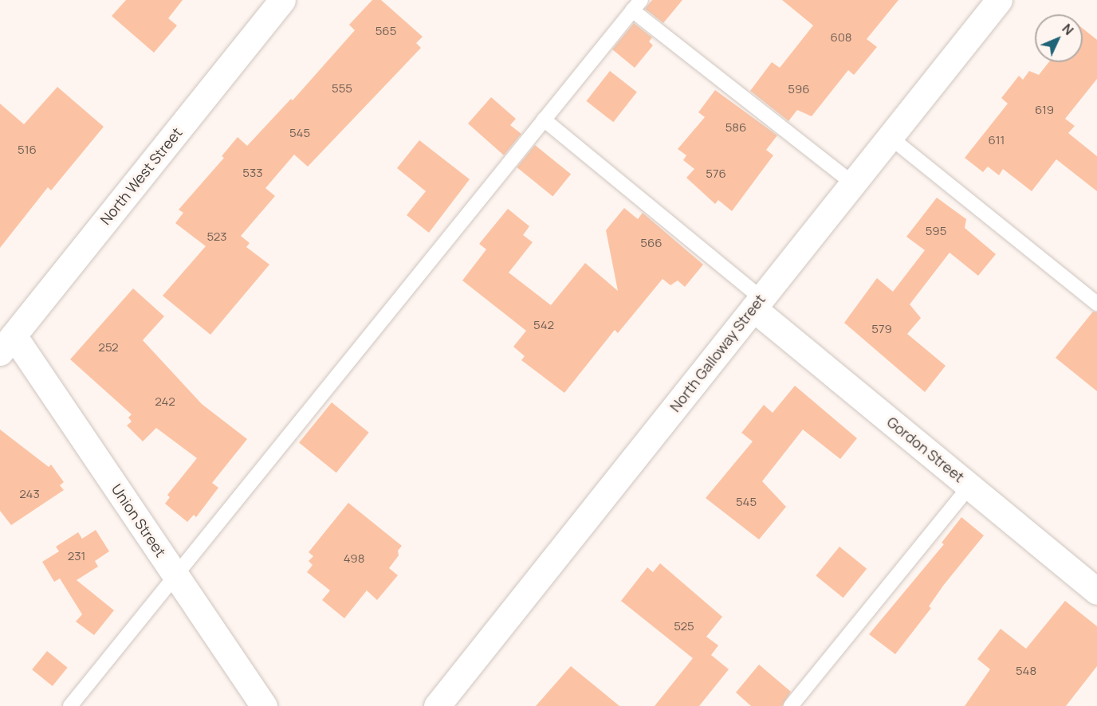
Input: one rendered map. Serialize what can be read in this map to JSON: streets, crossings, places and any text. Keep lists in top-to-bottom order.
{
  "streets": {
    "street": [
      "North West Street",
      "North Galloway Street",
      "Gordon Street",
      "Union Street"
    ]
  },
  "crossings": [
    ["North West Street", "Union Street"],
    ["North Galloway Street", "Gordon Street"]
  ],
  "house_numbers": [
    "565",
    "608",
    "555",
    "596",
    "619",
    "586",
    "545",
    "611",
    "516",
    "533",
    "576",
    "595",
    "523",
    "566",
    "542",
    "579",
    "252",
    "242",
    "243",
    "545",
    "231",
    "498",
    "525",
    "548"
  ],
  "north": "top right"
}
